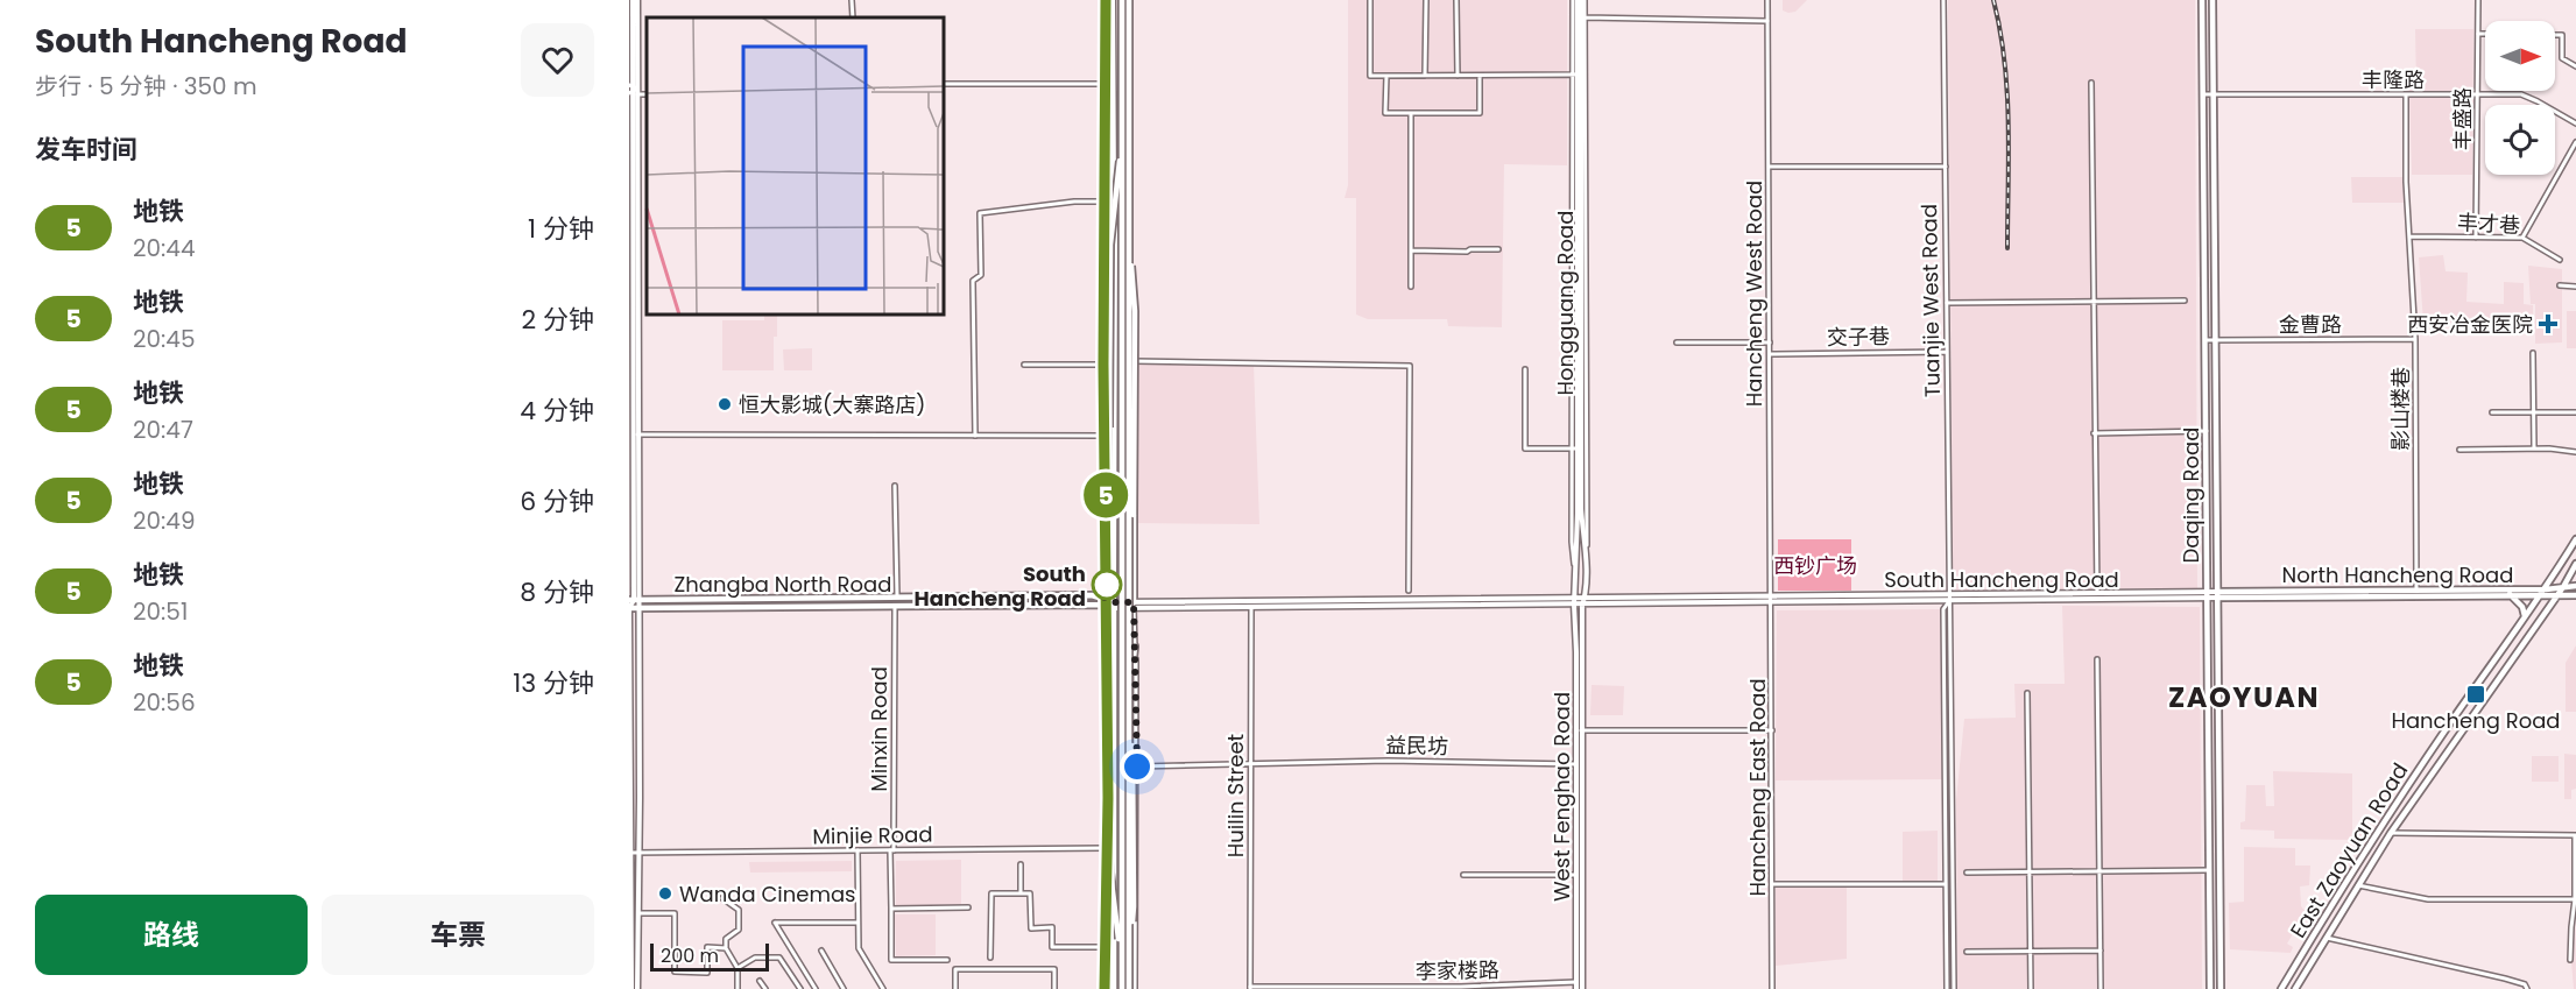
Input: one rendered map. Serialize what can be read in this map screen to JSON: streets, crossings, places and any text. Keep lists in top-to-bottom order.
{
  "streets": {
    "main road": [
      "Hongguang Road",
      "Daqing Road",
      "North Hancheng Road",
      "South Hancheng Road",
      "Zhangba North Road",
      "West Fenghao Road",
      "East Zaoyuan Road"
    ],
    "street": [
      "丰隆路",
      "丰盛路",
      "丰才巷",
      "Hancheng West Road",
      "Tuanjie West Road",
      "金曹路",
      "交子巷",
      "影山楼巷",
      "Minxin Road",
      "益民坊",
      "Hancheng East Road",
      "Huilin Street",
      "Minjie Road",
      "李家楼路"
    ]
  },
  "crossings": [
    ["丰隆路", "丰盛路"],
    ["丰隆路", "影山楼巷"],
    ["丰隆路", "Daqing Road"],
    ["丰盛路", "丰才巷"],
    ["丰才巷", "影山楼巷"],
    ["Hancheng West Road", "交子巷"],
    ["Hancheng West Road", "Hancheng East Road"],
    ["Tuanjie West Road", "交子巷"],
    ["Tuanjie West Road", "South Hancheng Road"],
    ["Hongguang Road", "South Hancheng Road"],
    ["Hongguang Road", "West Fenghao Road"],
    ["金曹路", "影山楼巷"],
    ["金曹路", "Daqing Road"],
    ["影山楼巷", "North Hancheng Road"],
    ["Daqing Road", "North Hancheng Road"],
    ["Daqing Road", "South Hancheng Road"],
    ["North Hancheng Road", "South Hancheng Road"],
    ["North Hancheng Road", "East Zaoyuan Road"],
    ["South Hancheng Road", "Hancheng East Road"],
    ["South Hancheng Road", "Huilin Street"],
    ["South Hancheng Road", "West Fenghao Road"],
    ["Zhangba North Road", "Minxin Road"],
    ["Minxin Road", "Minjie Road"],
    ["益民坊", "Huilin Street"],
    ["益民坊", "West Fenghao Road"],
    ["Huilin Street", "李家楼路"],
    ["West Fenghao Road", "李家楼路"]
  ],
  "districts": ["ZAOYUAN"],
  "parks": ["西钞广场"],
  "places": {
    "health": ["西安冶金医院"],
    "other": ["恒大影城(大寨路店)", "South Hancheng Road", "Wanda Cinemas"],
    "transit": ["Hancheng Road"]
  },
  "lines": ["metro line 5"],
  "scale_bar": "200 m",
  "north": "right",
  "page": {
    "heading": [
      ["South Hancheng Road", "步行 · 5 分钟 · 350 m"],
      "发车时间"
    ],
    "on_map": "5",
    "list": [
      {
        "mark": "5",
        "name": "地铁",
        "note": "20:44",
        "value": "1 分钟"
      },
      {
        "mark": "5",
        "name": "地铁",
        "note": "20:45",
        "value": "2 分钟"
      },
      {
        "mark": "5",
        "name": "地铁",
        "note": "20:47",
        "value": "4 分钟"
      },
      {
        "mark": "5",
        "name": "地铁",
        "note": "20:49",
        "value": "6 分钟"
      },
      {
        "mark": "5",
        "name": "地铁",
        "note": "20:51",
        "value": "8 分钟"
      },
      {
        "mark": "5",
        "name": "地铁",
        "note": "20:56",
        "value": "13 分钟"
      }
    ],
    "buttons": ["路线", "车票"],
    "scale": "200 m"
  }
}
